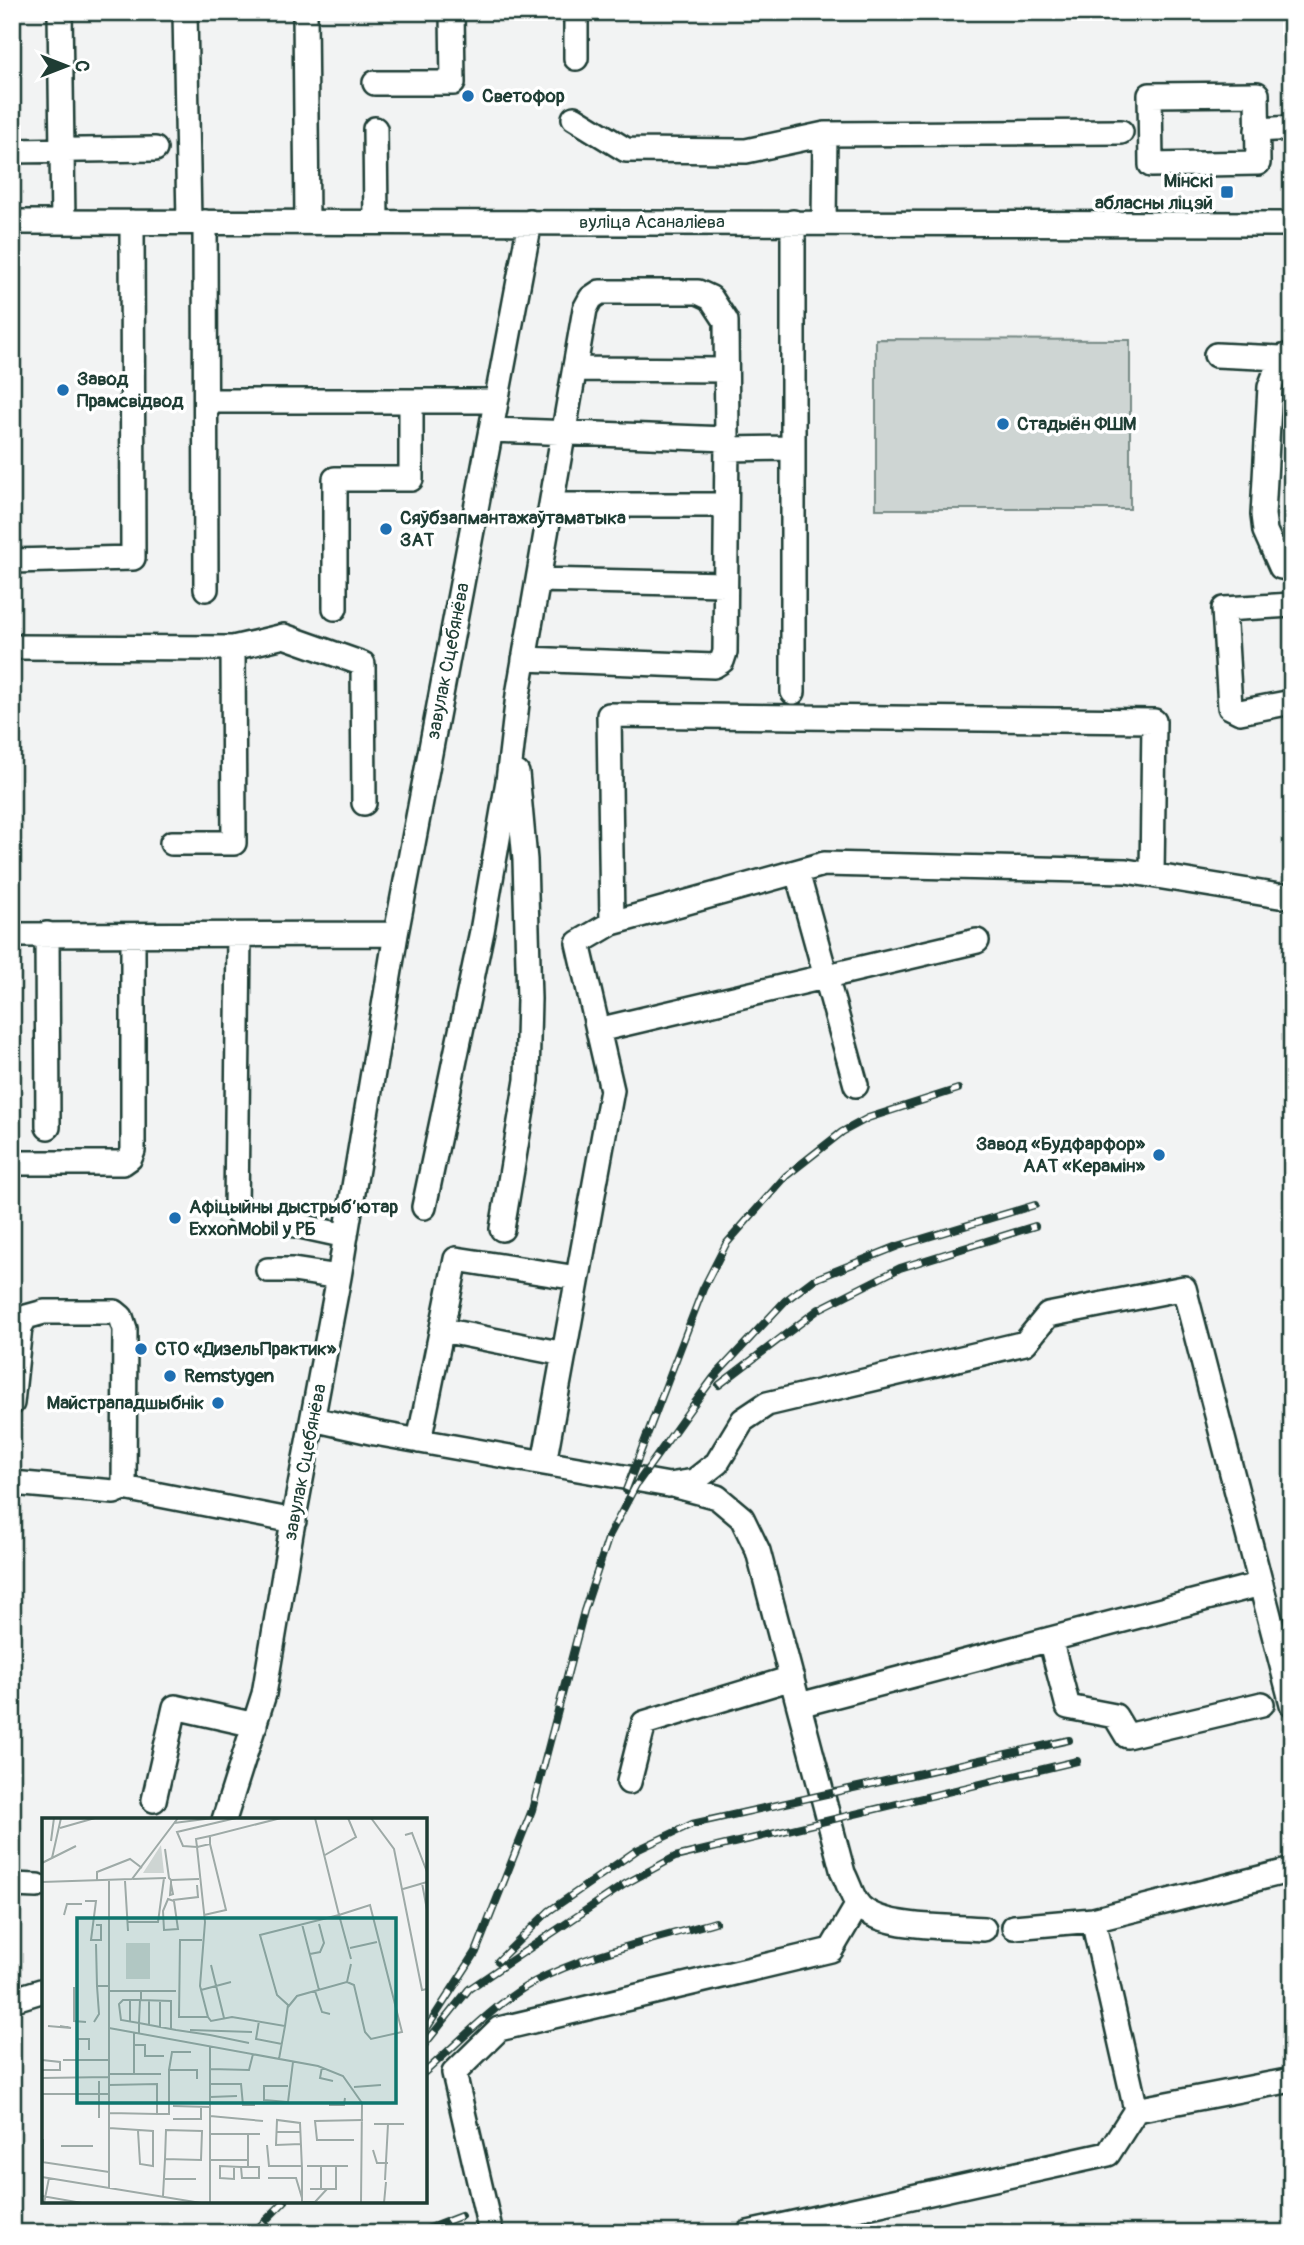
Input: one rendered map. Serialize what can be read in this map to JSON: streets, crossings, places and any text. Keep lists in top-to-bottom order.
{
  "streets": {
    "street": ["вуліца Асаналіева", "завулак Сцебянёва"]
  },
  "crossings": [
    ["вуліца Асаналіева", "завулак Сцебянёва"]
  ],
  "places": {
    "other": [
      "Светофор",
      "Завод Прамсвідвод",
      "Стадыён ФШМ",
      "Сяўбзапмантажаўтаматыка ЗАТ",
      "Завод «Будфарфор» ААТ «Керамін»",
      "Афіцыйны дыстрыбʼютар ExxonMobil у РБ",
      "СТО «ДизельПрактик»",
      "Remstygen",
      "Майстрападшыбнік"
    ],
    "transit": ["Мінскі абласны ліцэй"]
  },
  "north": "right"
}
